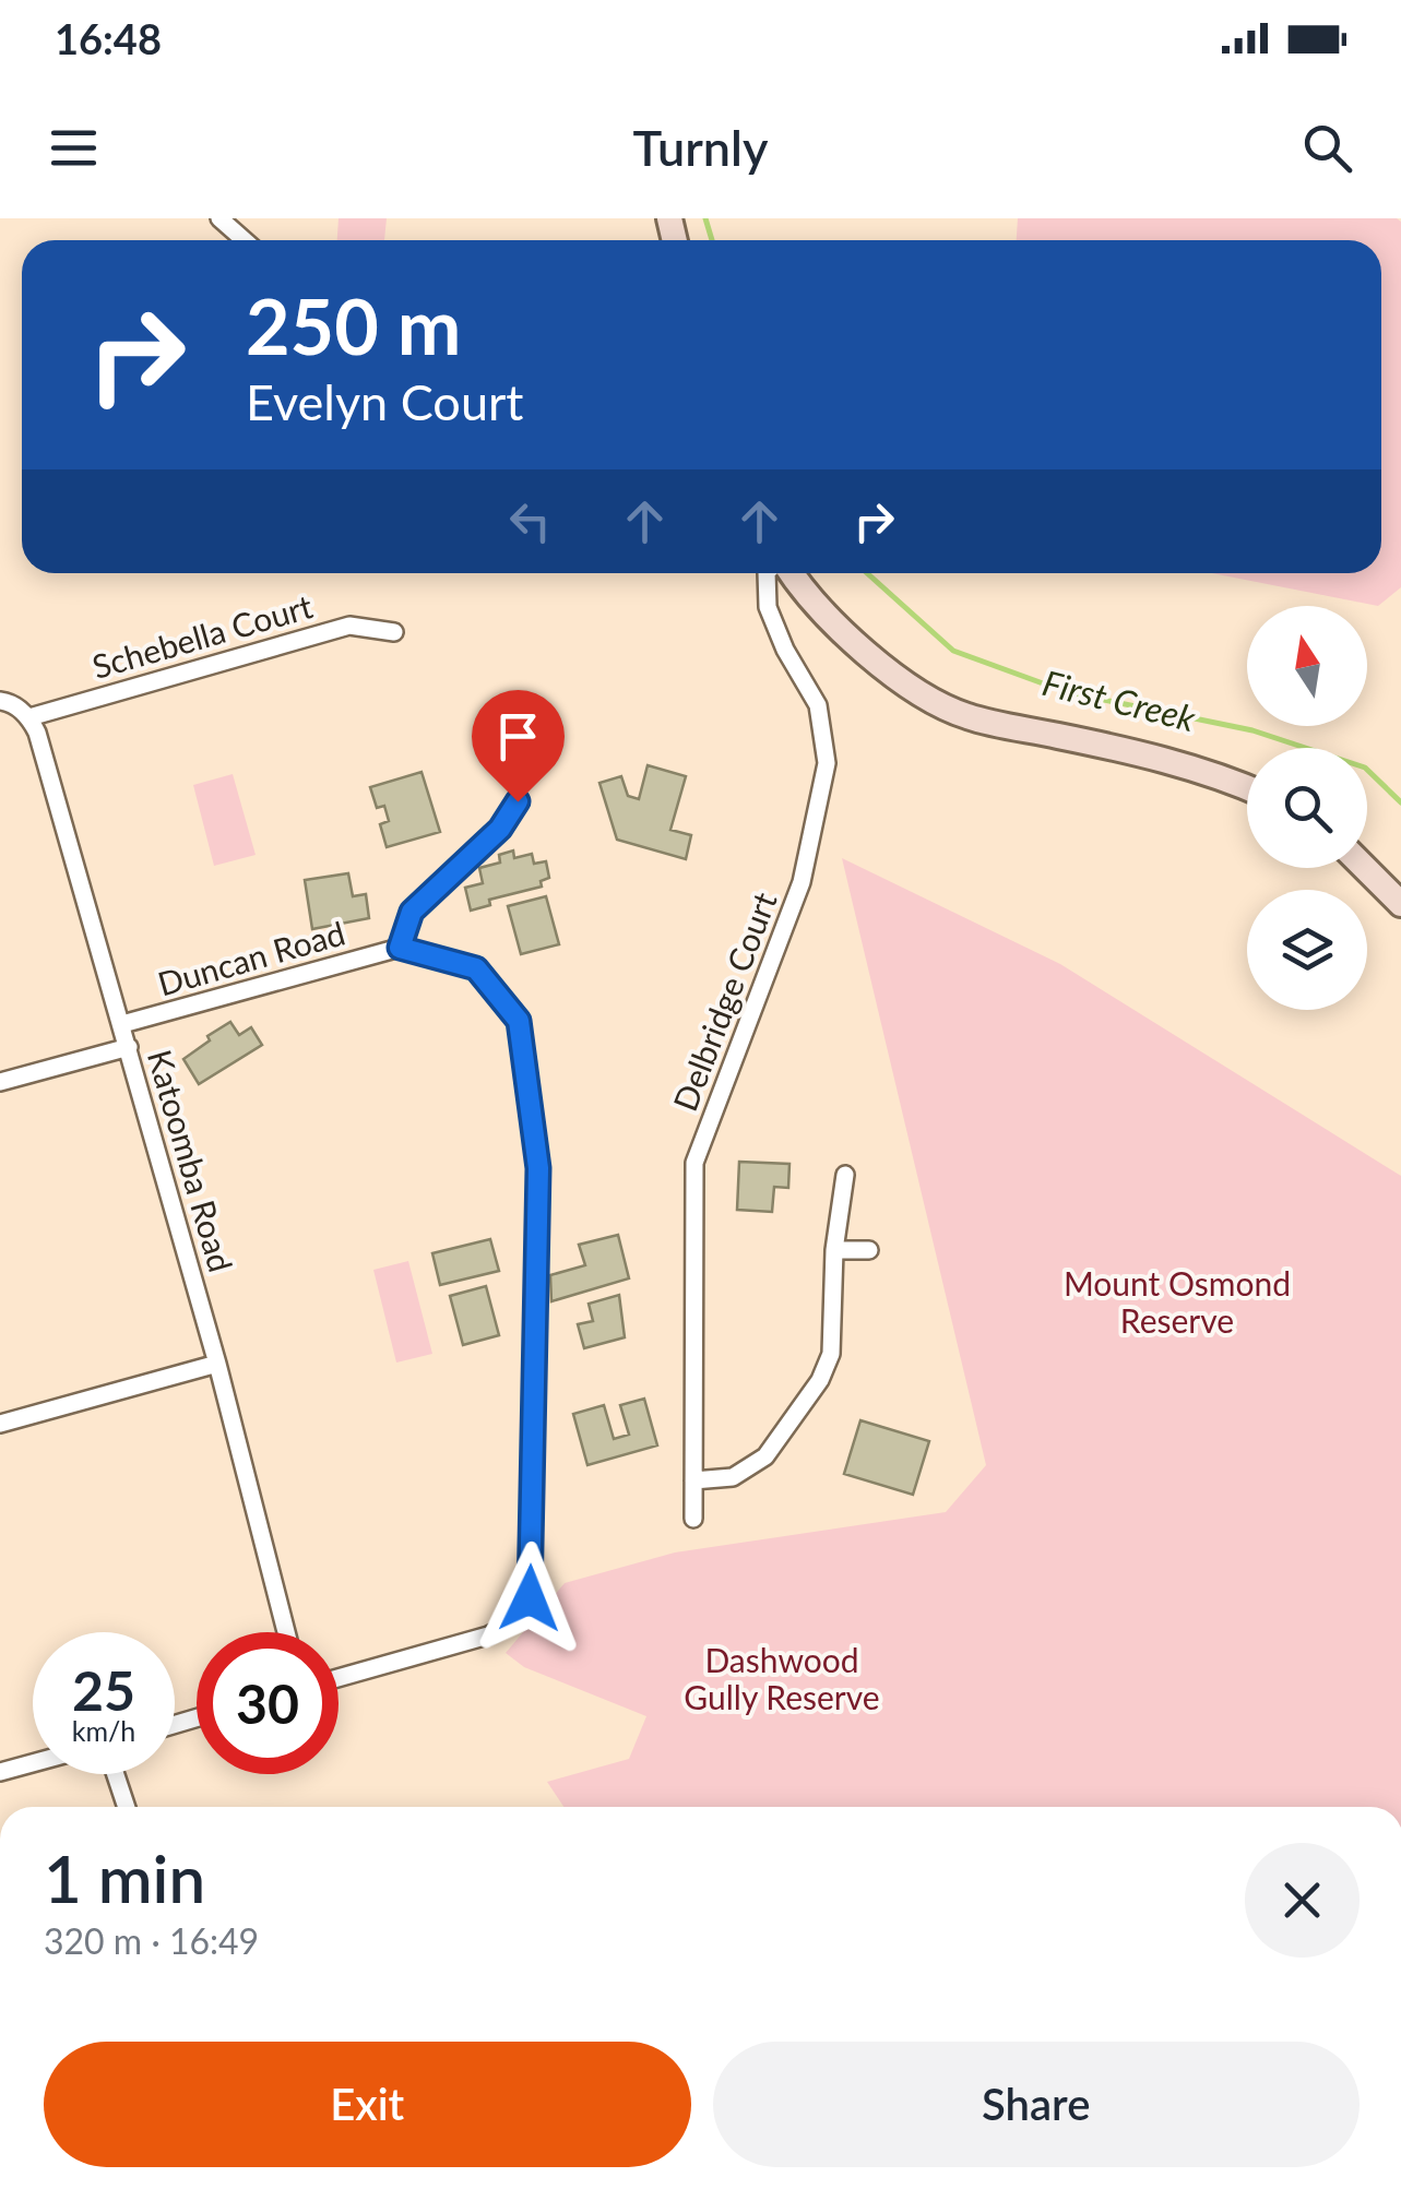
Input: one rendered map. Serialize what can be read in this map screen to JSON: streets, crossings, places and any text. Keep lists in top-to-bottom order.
{
  "streets": {
    "street": [
      "Schebella Court",
      "Duncan Road",
      "Delbridge Court",
      "Katoomba Road"
    ]
  },
  "crossings": [
    ["Schebella Court", "Katoomba Road"],
    ["Duncan Road", "Katoomba Road"]
  ],
  "water": ["First Creek"],
  "parks": ["Mount Osmond Reserve", "Dashwood Gully Reserve"],
  "north": "top",
  "page": {
    "status": "16:48",
    "header": "Turnly",
    "turn": ["250 m", "Evelyn Court"],
    "speed": "25 km/h",
    "limit": "30",
    "heading": ["1 min", "320 m · 16:49"],
    "buttons": ["Exit", "Share"]
  }
}
